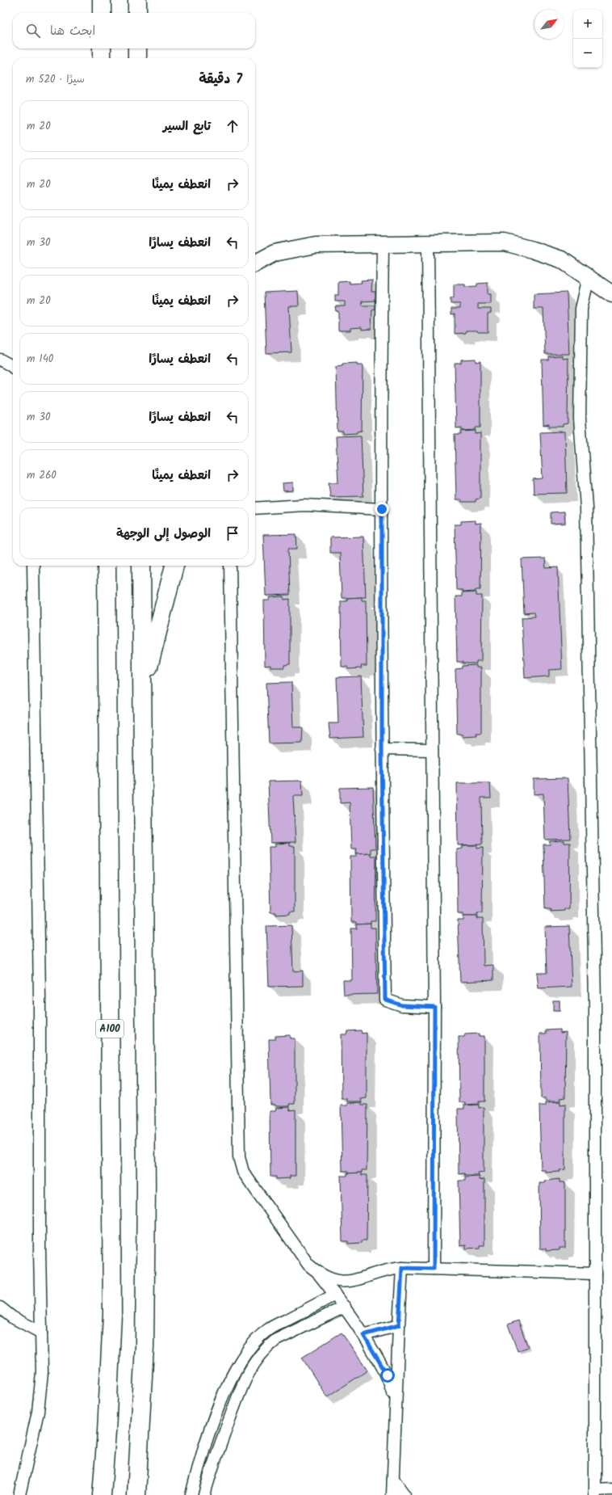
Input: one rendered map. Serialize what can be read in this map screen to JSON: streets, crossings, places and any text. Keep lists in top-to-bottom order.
{
  "streets": {
    "highway": ["A100"]
  },
  "north": "top right",
  "page": {
    "map_buttons": ["+", "−"],
    "search": "ابحث هنا",
    "heading": ["7 دقيقة", "سيرًا · 520 m"],
    "list": [
      ["تابع السير", "20 m"],
      ["انعطف يمينًا", "20 m"],
      ["انعطف يسارًا", "30 m"],
      ["انعطف يمينًا", "20 m"],
      ["انعطف يسارًا", "140 m"],
      ["انعطف يسارًا", "30 m"],
      ["انعطف يمينًا", "260 m"],
      "الوصول إلى الوجهة"
    ]
  }
}
